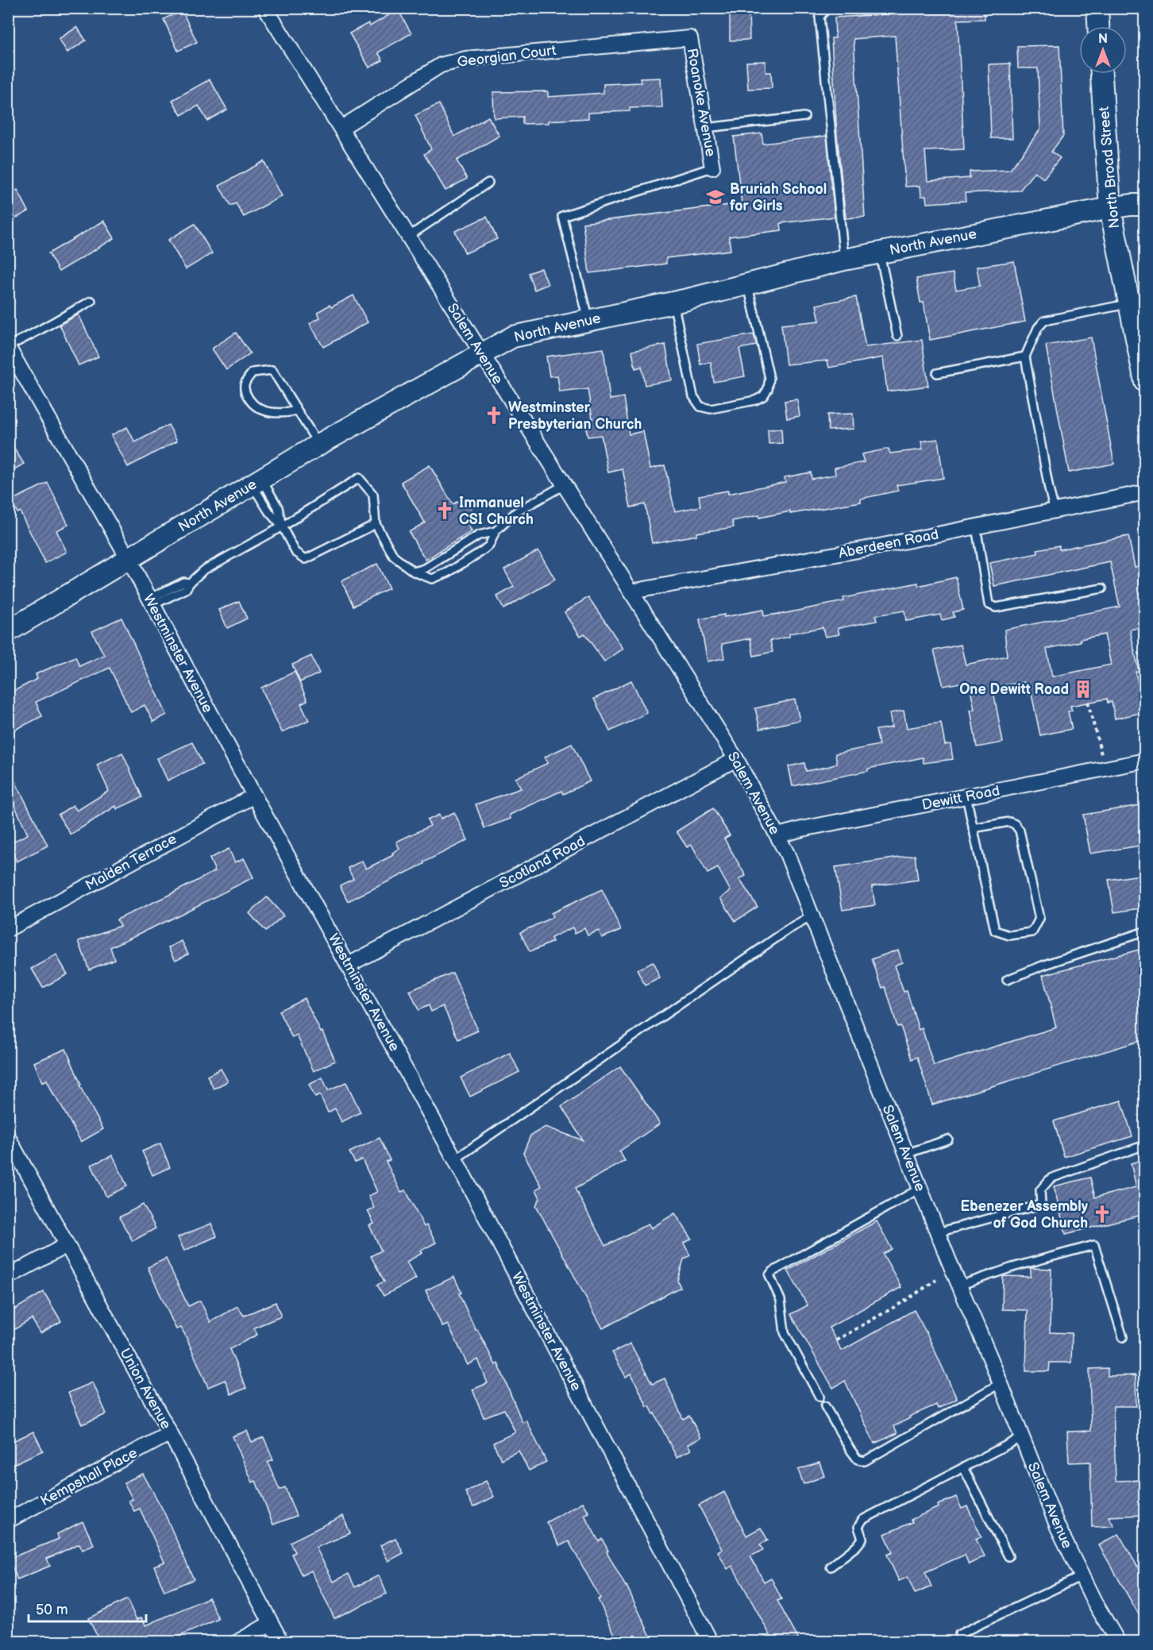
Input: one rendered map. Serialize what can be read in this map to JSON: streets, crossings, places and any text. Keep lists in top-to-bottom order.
{
  "streets": {
    "main road": ["North Broad Street", "North Avenue"],
    "street": [
      "Georgian Court",
      "Roanoke Avenue",
      "Salem Avenue",
      "Aberdeen Road",
      "Westminster Avenue",
      "Dewitt Road",
      "Malden Terrace",
      "Scotland Road",
      "Union Avenue",
      "Kempshall Place"
    ]
  },
  "crossings": [
    ["Georgian Court", "Roanoke Avenue"],
    ["Georgian Court", "Salem Avenue"],
    ["North Broad Street", "North Avenue"],
    ["North Avenue", "Salem Avenue"],
    ["North Avenue", "Westminster Avenue"],
    ["Salem Avenue", "Aberdeen Road"],
    ["Salem Avenue", "Dewitt Road"],
    ["Salem Avenue", "Scotland Road"],
    ["Westminster Avenue", "Malden Terrace"],
    ["Westminster Avenue", "Scotland Road"],
    ["Union Avenue", "Kempshall Place"]
  ],
  "places": {
    "school or university": ["Bruriah School for Girls"],
    "church": ["Westminster Presbyterian Church", "Immanuel CSI Church", "Ebenezer Assembly of God Church"],
    "building": ["One Dewitt Road"]
  },
  "scale_bar": "50 m",
  "north": "top"
}
